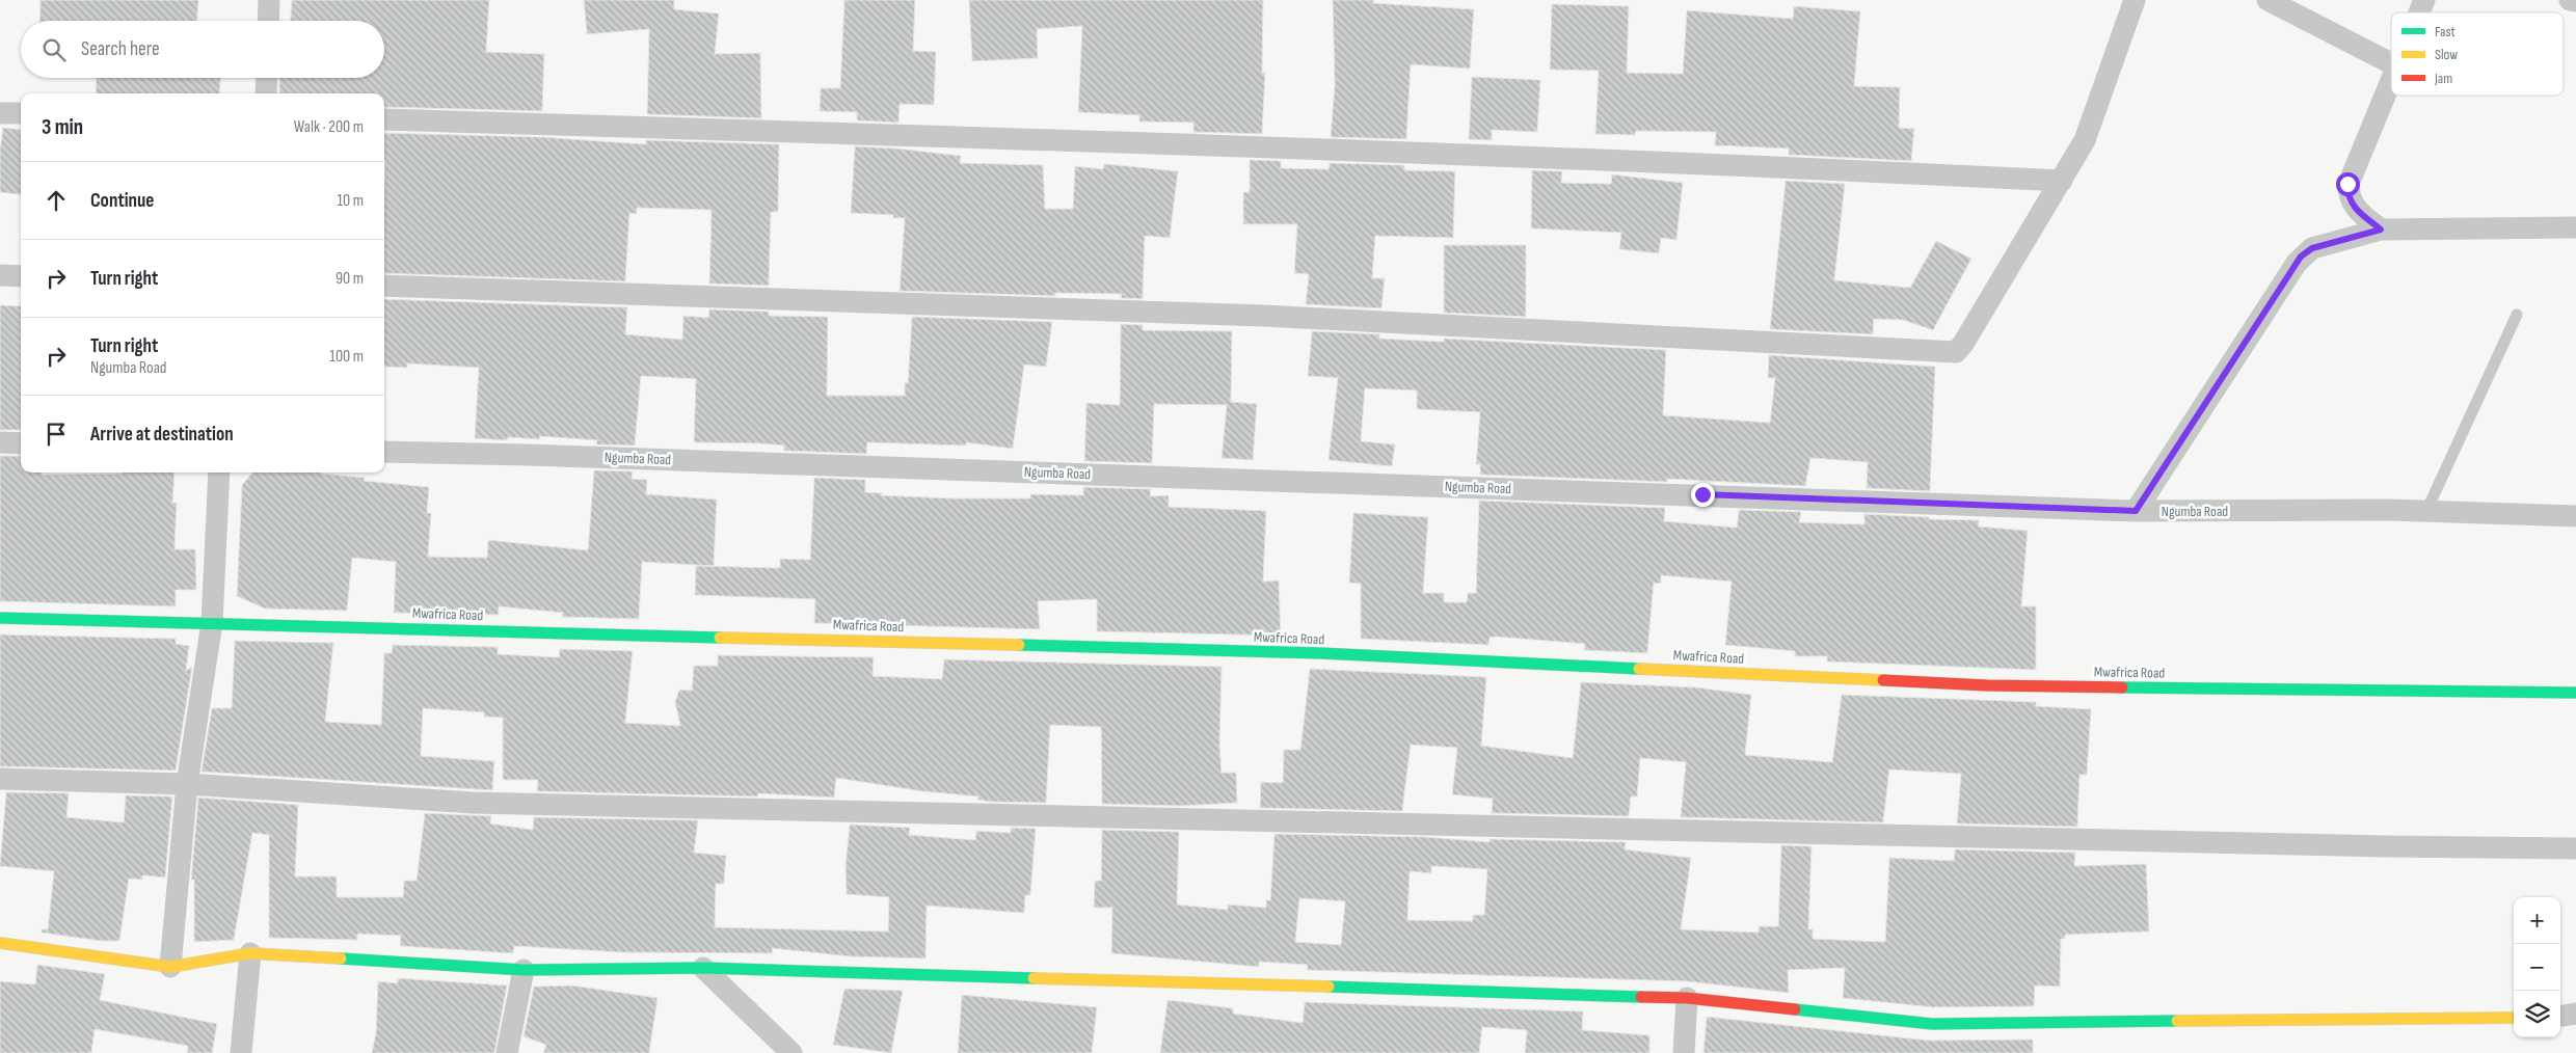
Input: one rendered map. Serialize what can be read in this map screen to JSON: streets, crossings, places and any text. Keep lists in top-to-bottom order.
{
  "streets": {
    "street": ["Ngumba Road", "Mwafrica Road"]
  },
  "legend": ["Fast", "Slow", "Jam"],
  "page": {
    "search": "Search here",
    "heading": ["3 min", "Walk · 200 m"],
    "list": [
      ["Continue", "10 m"],
      ["Turn right", "90 m"],
      ["Turn right", "Ngumba Road", "100 m"],
      "Arrive at destination"
    ],
    "map_buttons": ["+", "−"]
  }
}
